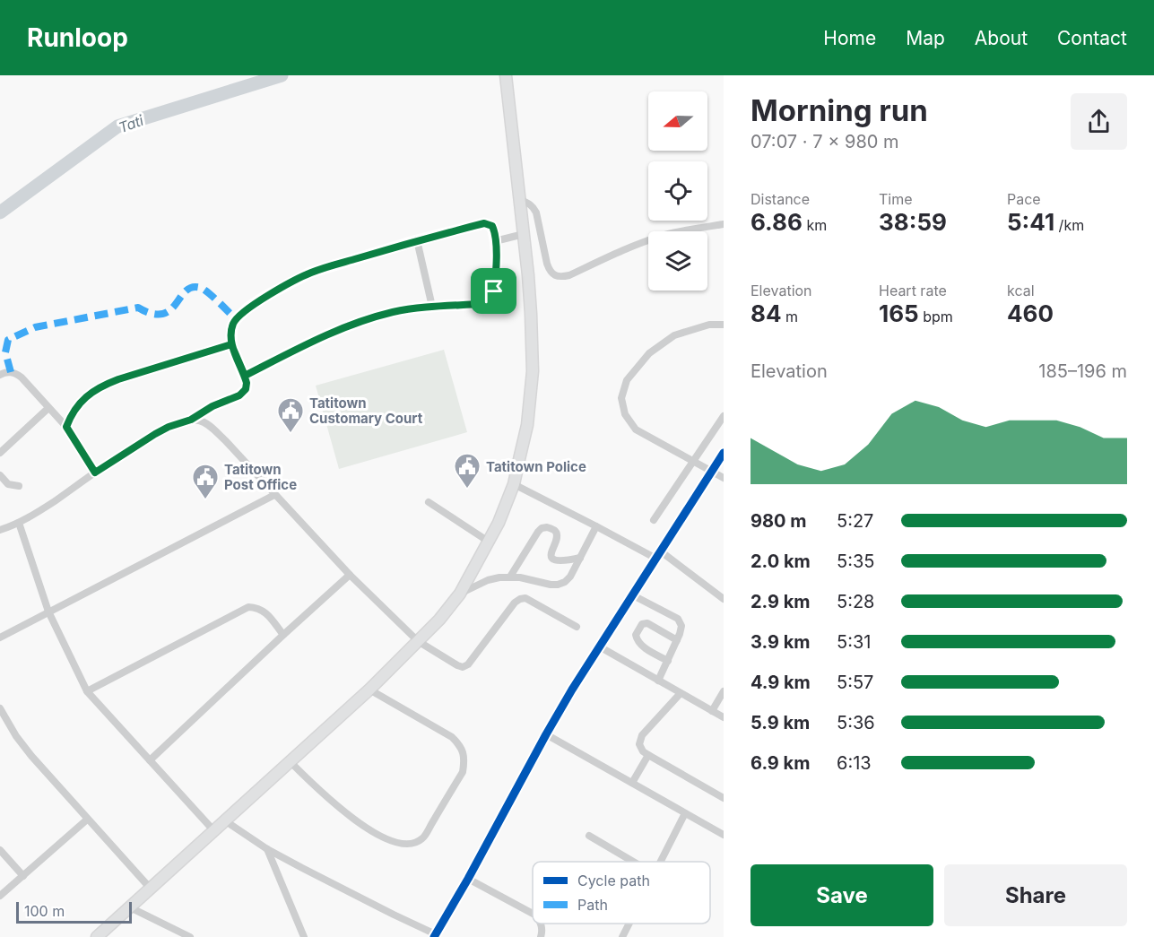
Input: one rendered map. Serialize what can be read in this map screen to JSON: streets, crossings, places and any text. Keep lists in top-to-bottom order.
{
  "water": ["Tati"],
  "places": {
    "public building": ["Tatitown Customary Court", "Tatitown Police", "Tatitown Post Office"]
  },
  "legend": ["Cycle path", "Path"],
  "scale_bar": "100 m",
  "north": "left",
  "page": {
    "header": "Runloop",
    "nav": [
      "Home",
      "Map",
      "About",
      "Contact"
    ],
    "heading": ["Morning run", "07:07 · 7 × 980 m"],
    "stats": [
      ["Distance", "6.86 km"],
      ["Time", "38:59"],
      ["Pace", "5:41 /km"],
      ["Elevation", "84 m"],
      ["Heart rate", "165 bpm"],
      ["kcal", "460"]
    ],
    "chart": ["Elevation", "185–196 m"],
    "list": [
      {
        "name": "980 m",
        "note": "5:27"
      },
      {
        "name": "2.0 km",
        "note": "5:35"
      },
      {
        "name": "2.9 km",
        "note": "5:28"
      },
      {
        "name": "3.9 km",
        "note": "5:31"
      },
      {
        "name": "4.9 km",
        "note": "5:57"
      },
      {
        "name": "5.9 km",
        "note": "5:36"
      },
      {
        "name": "6.9 km",
        "note": "6:13"
      }
    ],
    "buttons": ["Save", "Share"],
    "scale": "100 m"
  }
}
